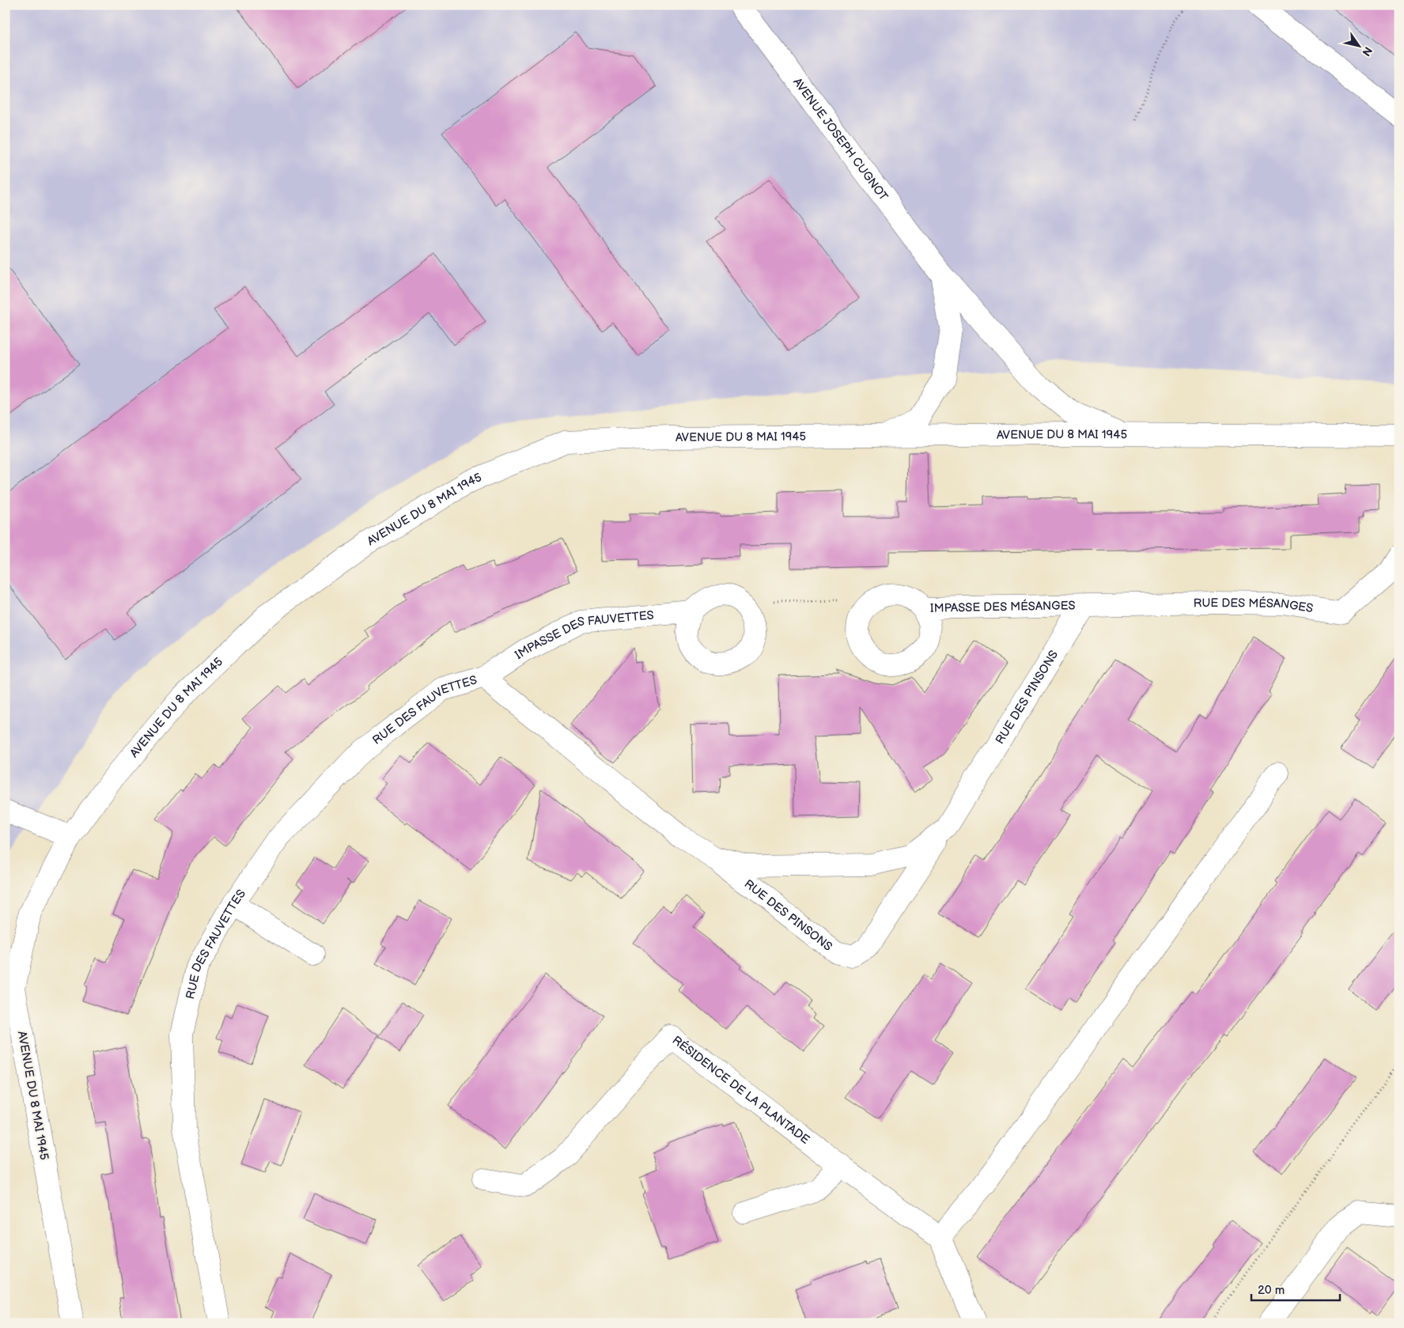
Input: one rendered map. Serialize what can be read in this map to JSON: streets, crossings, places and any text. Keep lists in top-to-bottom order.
{
  "streets": {
    "street": [
      "AVENUE JOSEPH CUGNOT",
      "AVENUE DU 8 MAI 1945",
      "RUE DES MÉSANGES",
      "IMPASSE DES MÉSANGES",
      "IMPASSE DES FAUVETTES",
      "RUE DES PINSONS",
      "RUE DES FAUVETTES",
      "RÉSIDENCE DE LA PLANTADE"
    ]
  },
  "crossings": [
    ["AVENUE JOSEPH CUGNOT", "AVENUE DU 8 MAI 1945"],
    ["RUE DES MÉSANGES", "IMPASSE DES MÉSANGES"],
    ["RUE DES MÉSANGES", "RUE DES PINSONS"],
    ["IMPASSE DES MÉSANGES", "RUE DES PINSONS"],
    ["IMPASSE DES FAUVETTES", "RUE DES PINSONS"],
    ["IMPASSE DES FAUVETTES", "RUE DES FAUVETTES"],
    ["RUE DES PINSONS", "RUE DES FAUVETTES"]
  ],
  "scale_bar": "20 m",
  "north": "bottom right"
}
